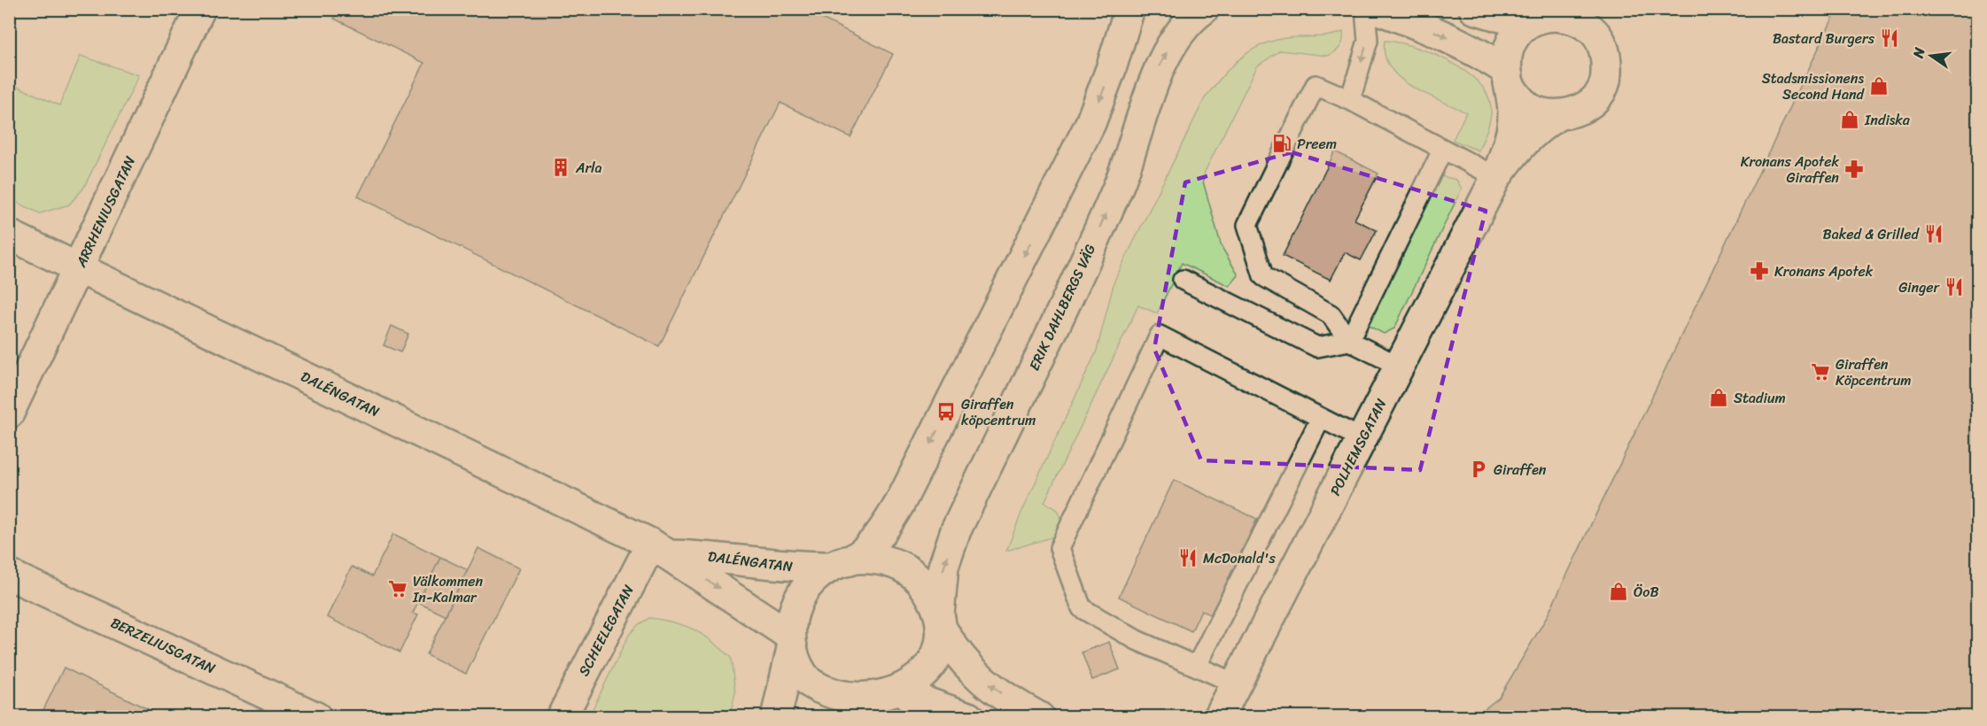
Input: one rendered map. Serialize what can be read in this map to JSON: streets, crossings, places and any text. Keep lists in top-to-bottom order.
{
  "streets": {
    "street": [
      "ARRHENIUSGATAN",
      "ERIK DAHLBERGS VÄG",
      "DALÉNGATAN",
      "POLHEMSGATAN",
      "SCHEELEGATAN",
      "BERZELIUSGATAN"
    ]
  },
  "crossings": [
    ["ARRHENIUSGATAN", "DALÉNGATAN"],
    ["ERIK DAHLBERGS VÄG", "DALÉNGATAN"],
    ["DALÉNGATAN", "SCHEELEGATAN"]
  ],
  "places": {
    "restaurant": [
      "Bastard Burgers",
      "Baked & Grilled",
      "Ginger",
      "McDonald's"
    ],
    "shop": [
      "Stadsmissionens Second Hand",
      "Indiska",
      "Stadium",
      "ÖoB"
    ],
    "fuel station": ["Preem"],
    "building": ["Arla"],
    "pharmacy": ["Kronans Apotek Giraffen", "Kronans Apotek"],
    "supermarket": ["Giraffen Köpcentrum", "Välkommen In-Kalmar"],
    "bus stop": ["Giraffen köpcentrum"],
    "parking": ["Giraffen"]
  },
  "north": "left"
}
